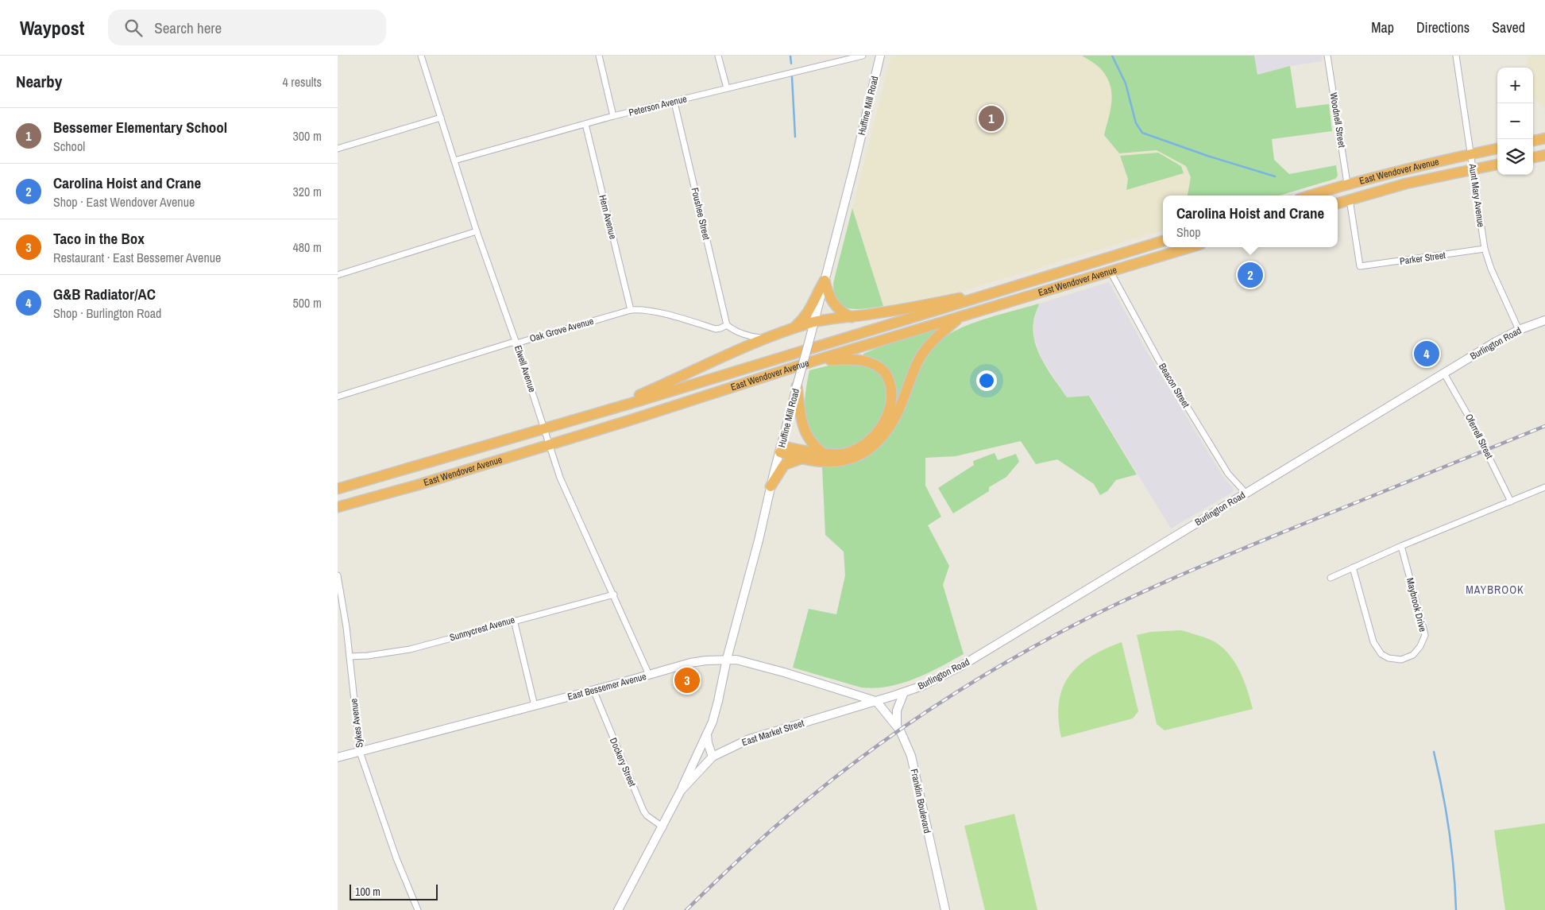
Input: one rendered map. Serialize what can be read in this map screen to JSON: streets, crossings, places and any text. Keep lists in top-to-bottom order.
{
  "streets": {
    "highway": ["East Wendover Avenue"],
    "main road": [
      "Huffine Mill Road",
      "Burlington Road",
      "East Bessemer Avenue",
      "East Market Street",
      "Franklin Boulevard"
    ],
    "street": [
      "Peterson Avenue",
      "Woodnell Street",
      "Aunt Mary Avenue",
      "Foushee Street",
      "Hern Avenue",
      "Parker Street",
      "Oak Grove Avenue",
      "Elwell Avenue",
      "Beacon Street",
      "Oferrell Street",
      "Maybrook Drive",
      "Sunnycrest Avenue",
      "Sykes Avenue",
      "Dockery Street"
    ]
  },
  "crossings": [
    ["Peterson Avenue", "Foushee Street"],
    ["Peterson Avenue", "Hern Avenue"],
    ["Peterson Avenue", "Elwell Avenue"],
    ["Huffine Mill Road", "East Bessemer Avenue"],
    ["Huffine Mill Road", "East Market Street"],
    ["Woodnell Street", "East Wendover Avenue"],
    ["East Wendover Avenue", "Aunt Mary Avenue"],
    ["East Wendover Avenue", "Parker Street"],
    ["East Wendover Avenue", "Elwell Avenue"],
    ["East Wendover Avenue", "Beacon Street"],
    ["Aunt Mary Avenue", "Parker Street"],
    ["Aunt Mary Avenue", "Burlington Road"],
    ["Foushee Street", "Oak Grove Avenue"],
    ["Hern Avenue", "Oak Grove Avenue"],
    ["Oak Grove Avenue", "Elwell Avenue"],
    ["Burlington Road", "Beacon Street"],
    ["Burlington Road", "Oferrell Street"],
    ["Burlington Road", "East Market Street"],
    ["Elwell Avenue", "Sunnycrest Avenue"],
    ["Elwell Avenue", "East Bessemer Avenue"],
    ["Sunnycrest Avenue", "Sykes Avenue"],
    ["East Bessemer Avenue", "Sykes Avenue"],
    ["East Bessemer Avenue", "East Market Street"],
    ["East Bessemer Avenue", "Dockery Street"],
    ["East Bessemer Avenue", "Franklin Boulevard"],
    ["East Market Street", "Dockery Street"],
    ["East Market Street", "Franklin Boulevard"]
  ],
  "districts": ["MAYBROOK"],
  "scale_bar": "100 m",
  "page": {
    "header": "Waypost",
    "search": "Search here",
    "nav": ["Map", "Directions", "Saved"],
    "heading": ["Nearby", "4 results"],
    "map_buttons": ["+", "−"],
    "pins": [
      "1",
      "2",
      "4",
      "3"
    ],
    "list": [
      {
        "mark": "1",
        "name": "Bessemer Elementary School",
        "note": "School",
        "value": "300 m"
      },
      {
        "mark": "2",
        "name": "Carolina Hoist and Crane",
        "note": "Shop · East Wendover Avenue",
        "value": "320 m"
      },
      {
        "mark": "3",
        "name": "Taco in the Box",
        "note": "Restaurant · East Bessemer Avenue",
        "value": "480 m"
      },
      {
        "mark": "4",
        "name": "G&B Radiator/AC",
        "note": "Shop · Burlington Road",
        "value": "500 m"
      }
    ],
    "popup": ["Carolina Hoist and Crane", "Shop"],
    "scale": "100 m"
  }
}
